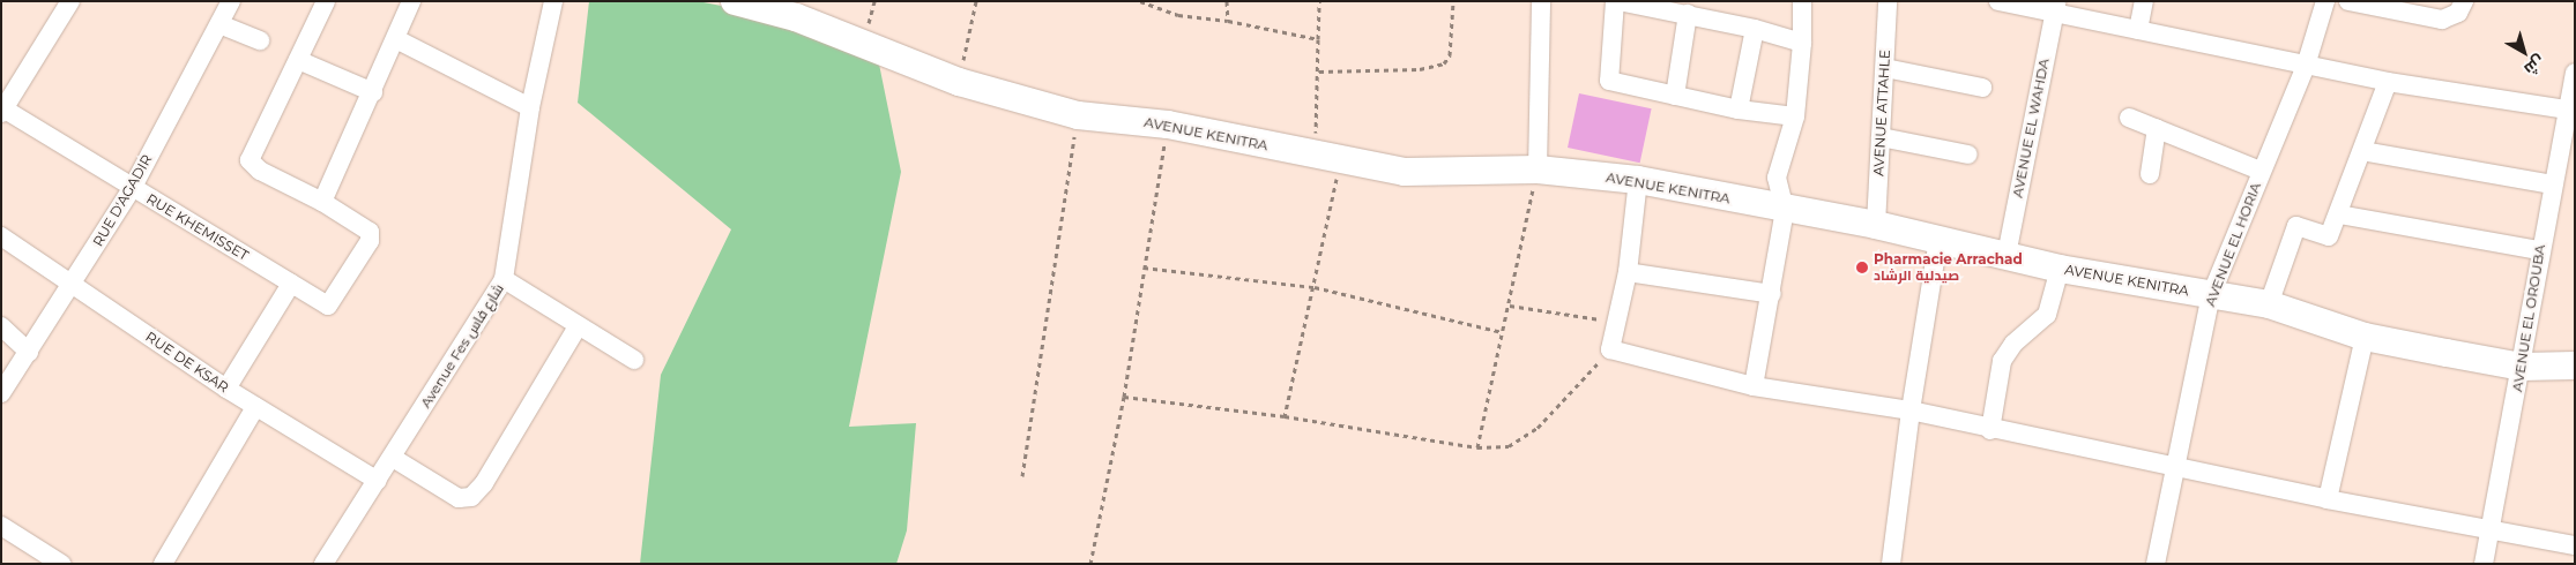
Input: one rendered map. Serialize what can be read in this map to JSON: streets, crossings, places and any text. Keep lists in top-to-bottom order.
{
  "streets": {
    "street": [
      "AVENUE ATTAHLE",
      "AVENUE EL WAHDA",
      "AVENUE KENITRA",
      "RUE D'AGADIR",
      "RUE KHEMISSET",
      "AVENUE EL HORIA",
      "AVENUE EL OROUBA",
      "Avenue Fes شارع فاس",
      "RUE DE KSAR"
    ]
  },
  "crossings": [
    ["AVENUE ATTAHLE", "AVENUE KENITRA"],
    ["AVENUE EL WAHDA", "AVENUE KENITRA"],
    ["AVENUE KENITRA", "AVENUE EL HORIA"],
    ["AVENUE KENITRA", "AVENUE EL OROUBA"],
    ["RUE D'AGADIR", "RUE KHEMISSET"],
    ["RUE D'AGADIR", "RUE DE KSAR"],
    ["Avenue Fes شارع فاس", "RUE DE KSAR"]
  ],
  "places": ["Pharmacie Arrachad صيدلية الرشاد"],
  "north": "bottom right"
}
